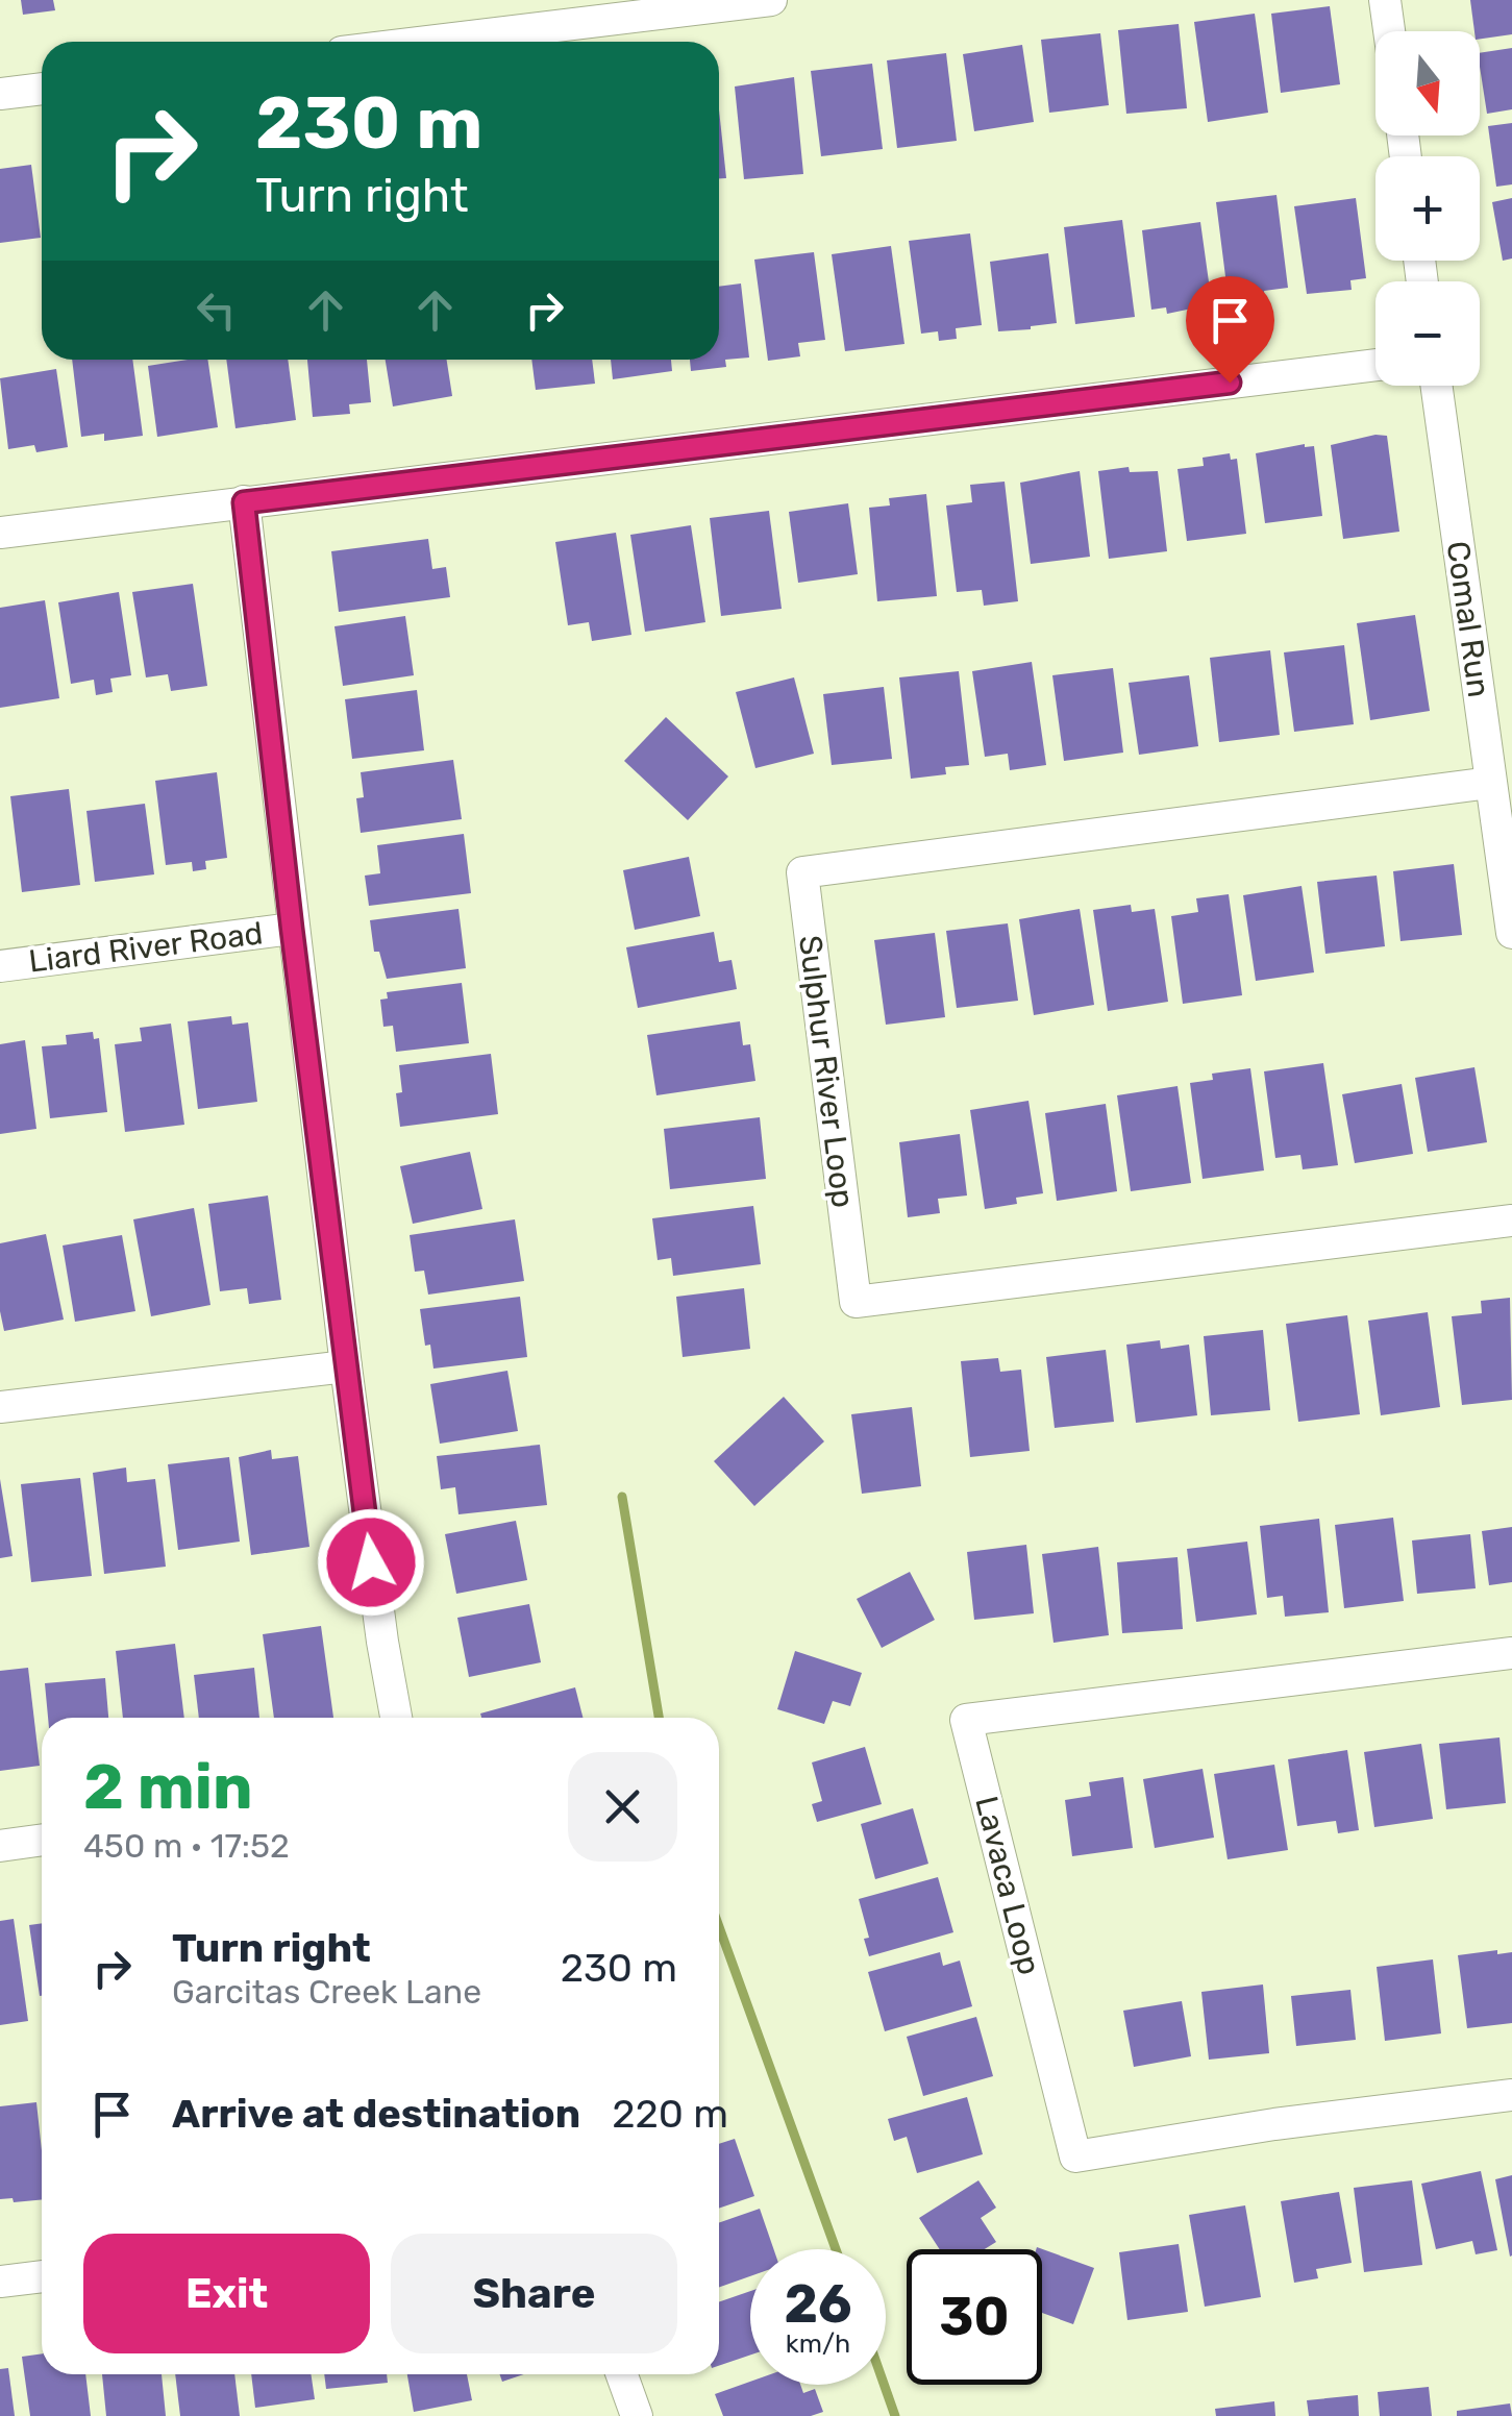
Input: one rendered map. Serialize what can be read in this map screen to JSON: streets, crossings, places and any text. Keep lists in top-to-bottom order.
{
  "streets": {
    "street": [
      "Comal Run",
      "Liard River Road",
      "Sulphur River Loop",
      "Lavaca Loop"
    ]
  },
  "crossings": [
    ["Comal Run", "Sulphur River Loop"]
  ],
  "north": "bottom",
  "page": {
    "map_buttons": ["+", "−"],
    "turn": ["230 m", "Turn right"],
    "heading": ["2 min", "450 m · 17:52"],
    "list": [
      {
        "name": "Turn right",
        "note": "Garcitas Creek Lane",
        "value": "230 m"
      },
      {
        "name": "Arrive at destination",
        "value": "220 m"
      }
    ],
    "buttons": ["Exit", "Share"],
    "speed": "26 km/h",
    "limit": "30"
  }
}
